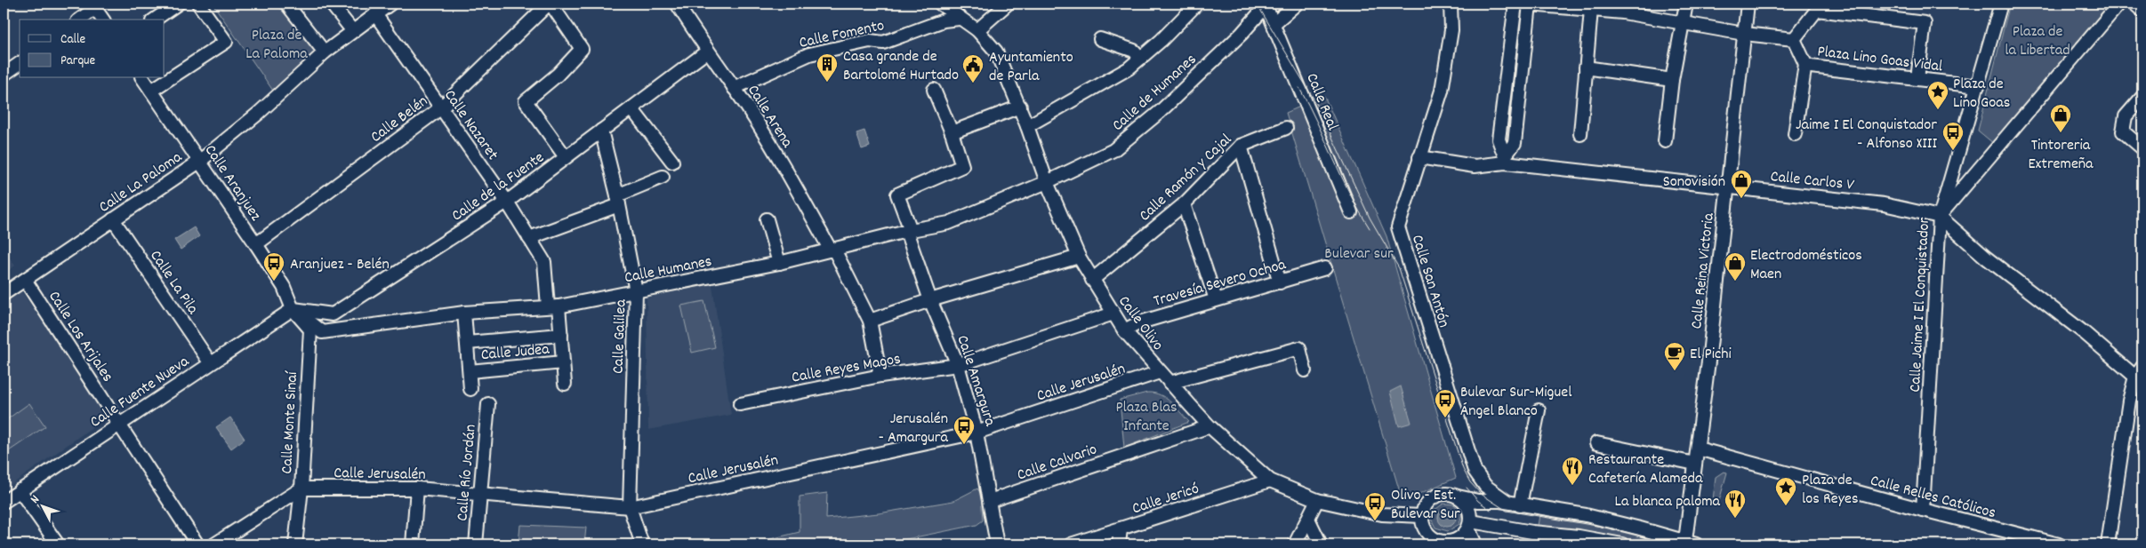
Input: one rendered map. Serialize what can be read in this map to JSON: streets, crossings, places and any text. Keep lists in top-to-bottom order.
{
  "streets": {
    "street": [
      "Calle Fomento",
      "Plaza Lino Goas Vidal",
      "Calle de Humanes",
      "Calle Real",
      "Calle Arena",
      "Calle Belén",
      "Calle Nazaret",
      "Calle Ramón y Cajal",
      "Calle Carlos V",
      "Calle La Paloma",
      "Calle Aranjuez",
      "Calle de la Fuente",
      "Calle Humanes",
      "Calle Reina Victoria",
      "Calle San Antón",
      "Calle La Pila",
      "Travesía Severo Ochoa",
      "Calle Jaime I El Conquistador",
      "Calle Olivo",
      "Calle Los Arijales",
      "Calle Galilea",
      "Calle Judea",
      "Calle Reyes Magos",
      "Calle Amargura",
      "Calle Jerusalén",
      "Calle Fuente Nueva",
      "Calle Monte Sinaí",
      "Calle Calvario",
      "Calle Río Jordán",
      "Calle Relles Católicos",
      "Calle Jericó"
    ]
  },
  "crossings": [
    ["Calle Fomento", "Calle Arena"],
    ["Calle Fomento", "Calle Olivo"],
    ["Plaza Lino Goas Vidal", "Calle Jaime I El Conquistador"],
    ["Calle de Humanes", "Calle Real"],
    ["Calle de Humanes", "Calle Humanes"],
    ["Calle de Humanes", "Calle Olivo"],
    ["Calle Arena", "Calle de la Fuente"],
    ["Calle Arena", "Calle Humanes"],
    ["Calle Arena", "Calle Reyes Magos"],
    ["Calle Belén", "Calle Nazaret"],
    ["Calle Belén", "Calle Aranjuez"],
    ["Calle Belén", "Calle de la Fuente"],
    ["Calle Nazaret", "Calle La Paloma"],
    ["Calle Nazaret", "Calle de la Fuente"],
    ["Calle Nazaret", "Calle Humanes"],
    ["Calle Nazaret", "Calle Judea"],
    ["Calle Ramón y Cajal", "Calle Olivo"],
    ["Calle Carlos V", "Calle Reina Victoria"],
    ["Calle Carlos V", "Calle San Antón"],
    ["Calle Carlos V", "Calle Jaime I El Conquistador"],
    ["Calle La Paloma", "Calle Aranjuez"],
    ["Calle La Paloma", "Calle La Pila"],
    ["Calle La Paloma", "Calle Los Arijales"],
    ["Calle Aranjuez", "Calle de la Fuente"],
    ["Calle Aranjuez", "Calle Humanes"],
    ["Calle Aranjuez", "Calle Fuente Nueva"],
    ["Calle Aranjuez", "Calle Monte Sinaí"],
    ["Calle de la Fuente", "Calle Humanes"],
    ["Calle de la Fuente", "Calle Galilea"],
    ["Calle de la Fuente", "Calle Fuente Nueva"],
    ["Calle de la Fuente", "Calle Monte Sinaí"],
    ["Calle Humanes", "Calle Olivo"],
    ["Calle Humanes", "Calle Galilea"],
    ["Calle Humanes", "Calle Amargura"],
    ["Calle Humanes", "Calle Fuente Nueva"],
    ["Calle Humanes", "Calle Monte Sinaí"],
    ["Calle Reina Victoria", "Calle Relles Católicos"],
    ["Calle La Pila", "Calle Fuente Nueva"],
    ["Travesía Severo Ochoa", "Calle Olivo"],
    ["Calle Jaime I El Conquistador", "Calle Relles Católicos"],
    ["Calle Olivo", "Calle Jerusalén"],
    ["Calle Olivo", "Calle Calvario"],
    ["Calle Olivo", "Calle Jericó"],
    ["Calle Los Arijales", "Calle Fuente Nueva"],
    ["Calle Galilea", "Calle Jerusalén"],
    ["Calle Reyes Magos", "Calle Amargura"],
    ["Calle Amargura", "Calle Jerusalén"],
    ["Calle Amargura", "Calle Calvario"],
    ["Calle Jerusalén", "Calle Monte Sinaí"],
    ["Calle Jerusalén", "Calle Río Jordán"],
    ["Calle Fuente Nueva", "Calle Monte Sinaí"]
  ],
  "parks": [
    "Plaza de la Libertad",
    "Plaza de La Paloma",
    "Bulevar sur",
    "Plaza Blas Infante"
  ],
  "places": {
    "building": ["Casa grande de Bartolomé Hurtado"],
    "public building": ["Ayuntamiento de Parla"],
    "place": ["Plaza de Lino Goas", "Plaza de los Reyes"],
    "shop": ["Tintoreria Extremeña", "Sonovisión", "Electrodomésticos Maen"],
    "bus stop": [
      "Jaime I El Conquistador - Alfonso XIII",
      "Aranjuez - Belén",
      "Bulevar Sur-Miguel Ángel Blanco",
      "Jerusalén - Amargura",
      "Olivo - Est. Bulevar Sur"
    ],
    "cafe": ["El Pichi"],
    "restaurant": ["Restaurante Cafetería Alameda", "La blanca paloma"]
  },
  "legend": ["Calle", "Parque"],
  "north": "top left"
}
